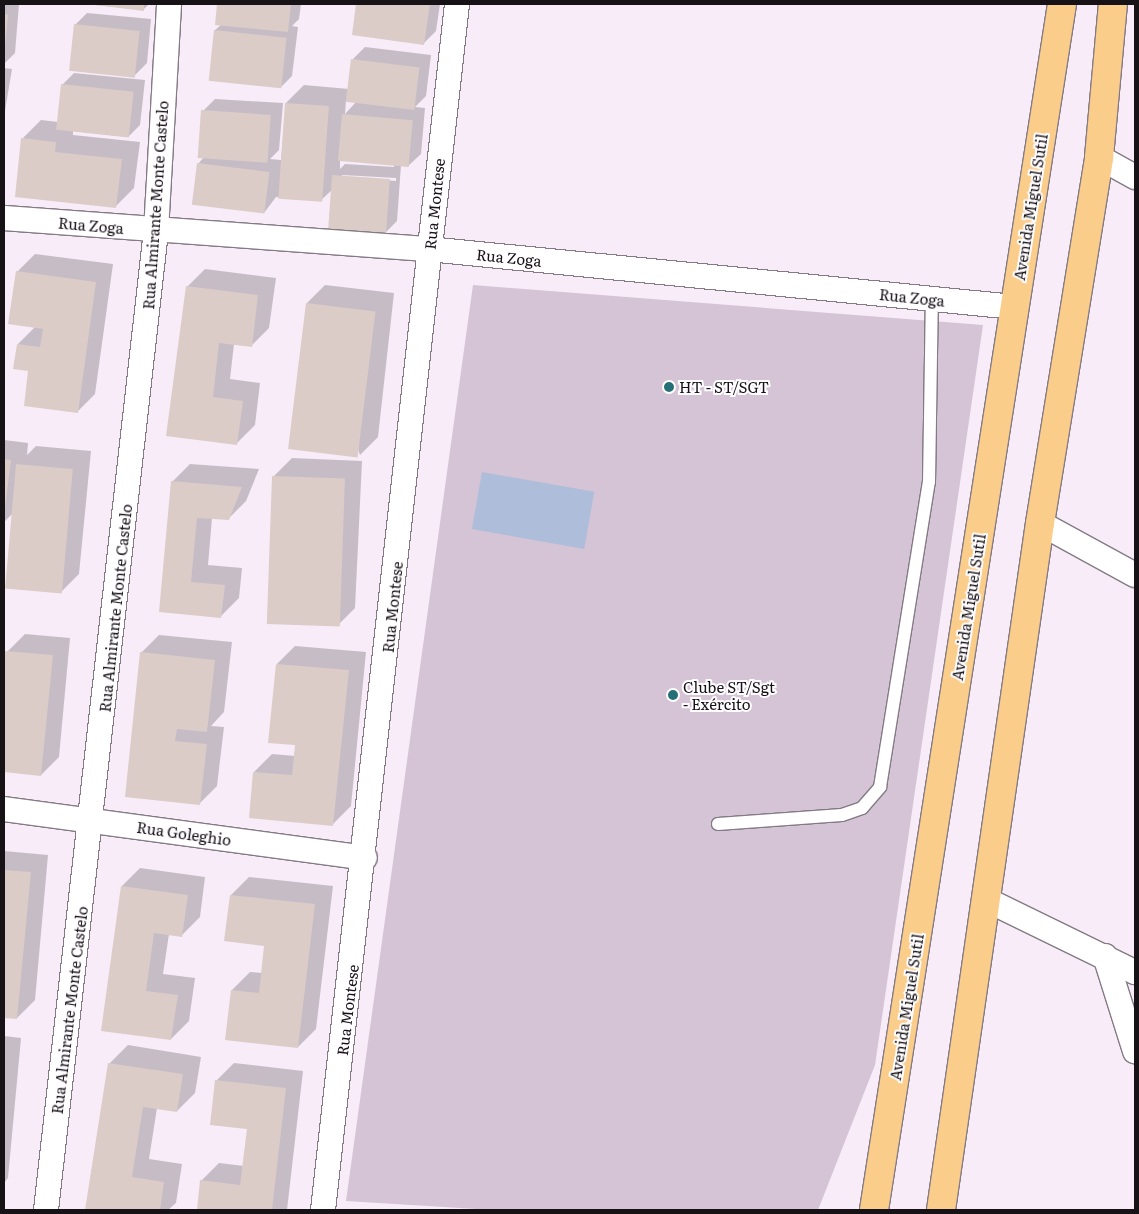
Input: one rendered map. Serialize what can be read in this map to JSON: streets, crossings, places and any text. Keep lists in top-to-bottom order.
{
  "streets": {
    "highway": ["Avenida Miguel Sutil"],
    "street": [
      "Rua Montese",
      "Rua Almirante Monte Castelo",
      "Rua Zoga",
      "Rua Goleghio"
    ]
  },
  "crossings": [
    ["Rua Montese", "Rua Zoga"],
    ["Rua Montese", "Rua Goleghio"],
    ["Rua Almirante Monte Castelo", "Rua Zoga"],
    ["Rua Almirante Monte Castelo", "Rua Goleghio"],
    ["Avenida Miguel Sutil", "Rua Zoga"]
  ],
  "places": ["HT - ST/SGT", "Clube ST/Sgt - Exército"]
}
